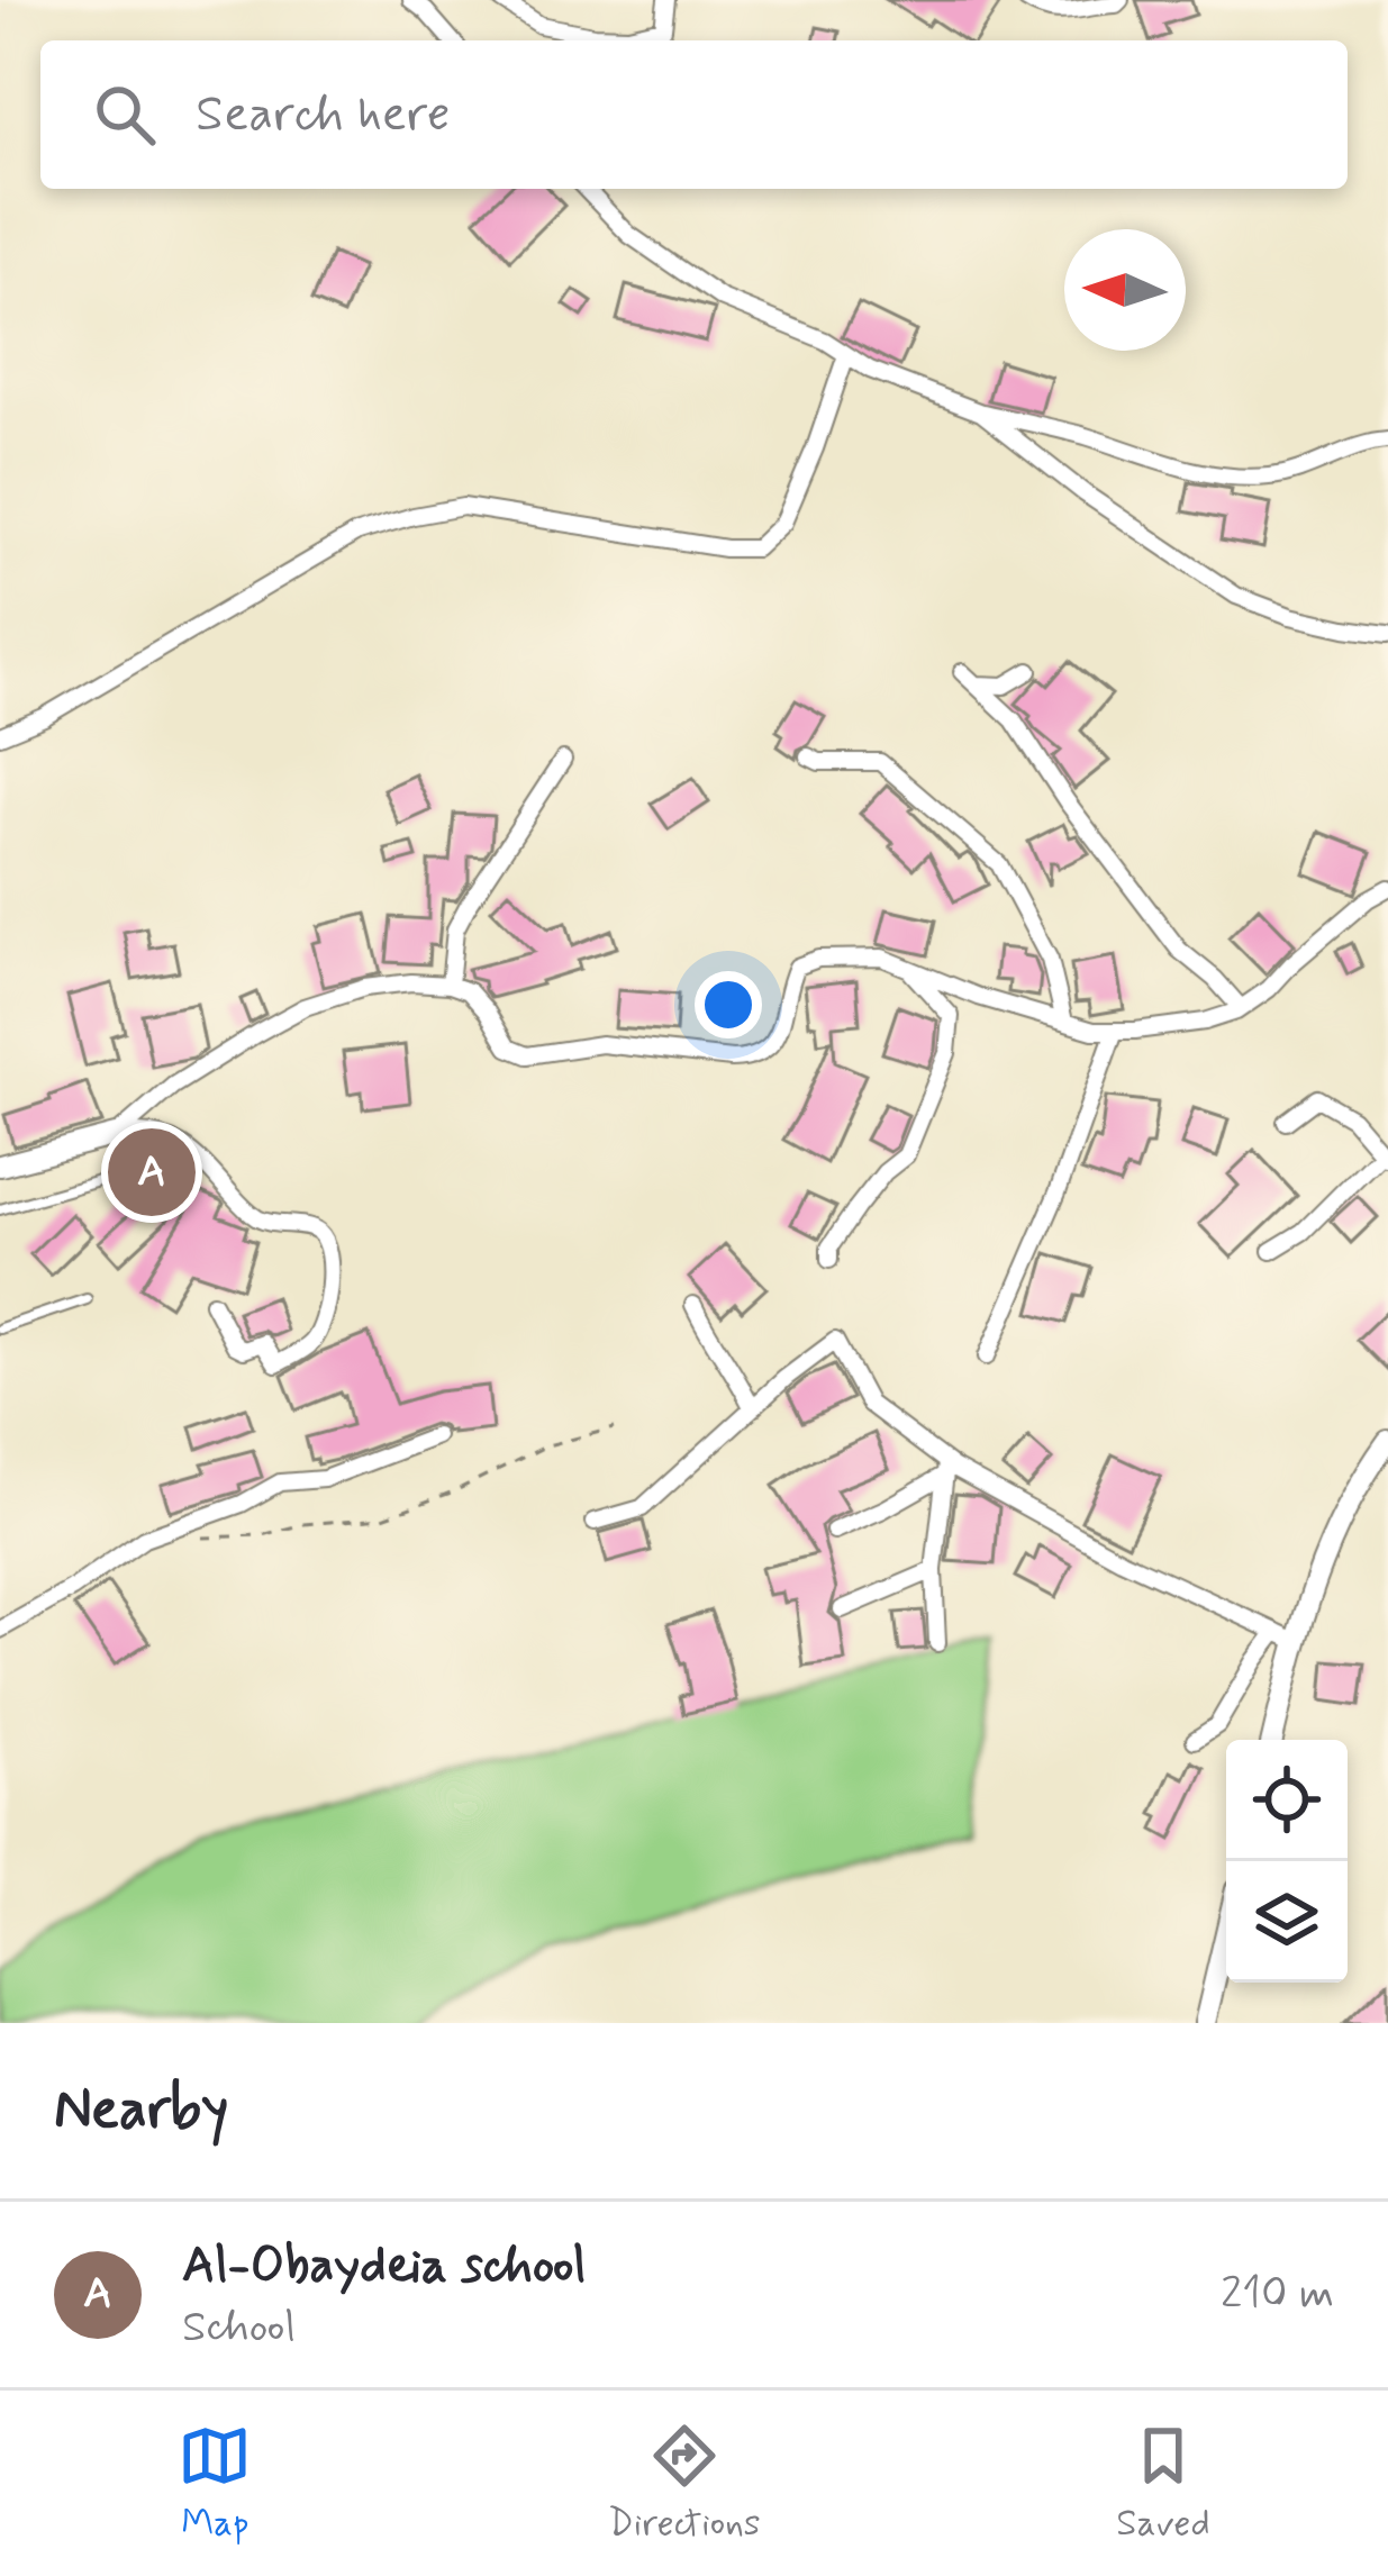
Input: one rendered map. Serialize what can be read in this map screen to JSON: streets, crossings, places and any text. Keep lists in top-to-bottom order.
{
  "north": "left",
  "page": {
    "search": "Search here",
    "pins": "A",
    "heading": "Nearby",
    "list": [
      {
        "mark": "A",
        "name": "Al-Obaydeia school",
        "note": "School",
        "value": "210 m"
      }
    ],
    "nav": ["Map", "Directions", "Saved"]
  }
}
